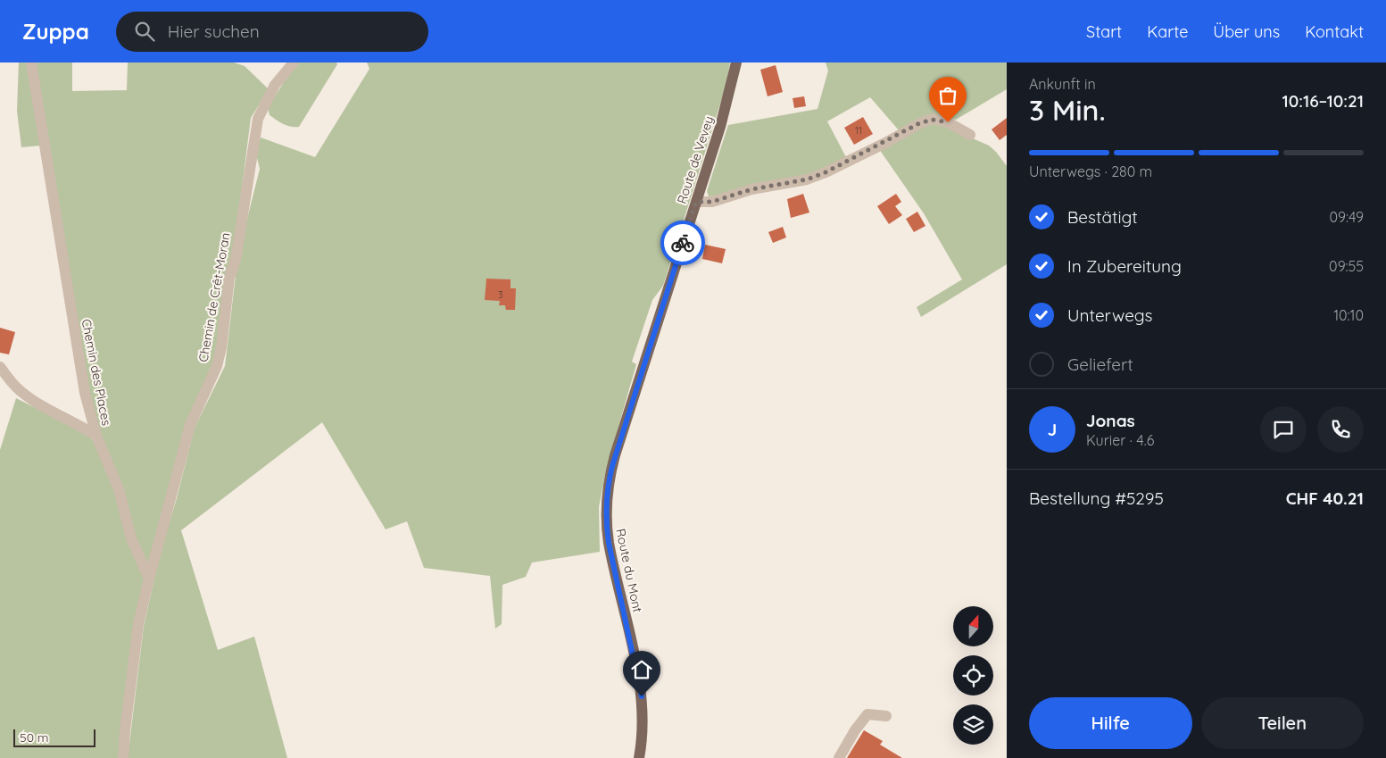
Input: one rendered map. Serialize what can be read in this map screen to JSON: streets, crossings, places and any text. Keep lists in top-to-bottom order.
{
  "streets": {
    "main road": ["Route de Vevey", "Route du Mont"],
    "street": ["Chemin de Crêt-Moran", "Chemin des Places"]
  },
  "crossings": [
    ["Route de Vevey", "Route du Mont"],
    ["Chemin de Crêt-Moran", "Chemin des Places"]
  ],
  "house_numbers": ["11", "3"],
  "scale_bar": "50 m",
  "north": "top",
  "page": {
    "header": "Zuppa",
    "search": "Hier suchen",
    "nav": [
      "Start",
      "Karte",
      "Über uns",
      "Kontakt"
    ],
    "heading": ["3 Min.", "Ankunft in", "10:16–10:21"],
    "panel": [
      "Jonas",
      "Kurier · 4.6",
      "Bestellung #5295",
      "CHF 40.21"
    ],
    "bar": "Unterwegs · 280 m",
    "list": [
      ["Bestätigt", "09:49"],
      ["In Zubereitung", "09:55"],
      ["Unterwegs", "10:10"],
      "Geliefert"
    ],
    "round": "J",
    "buttons": ["Hilfe", "Teilen"],
    "scale": "50 m"
  }
}
